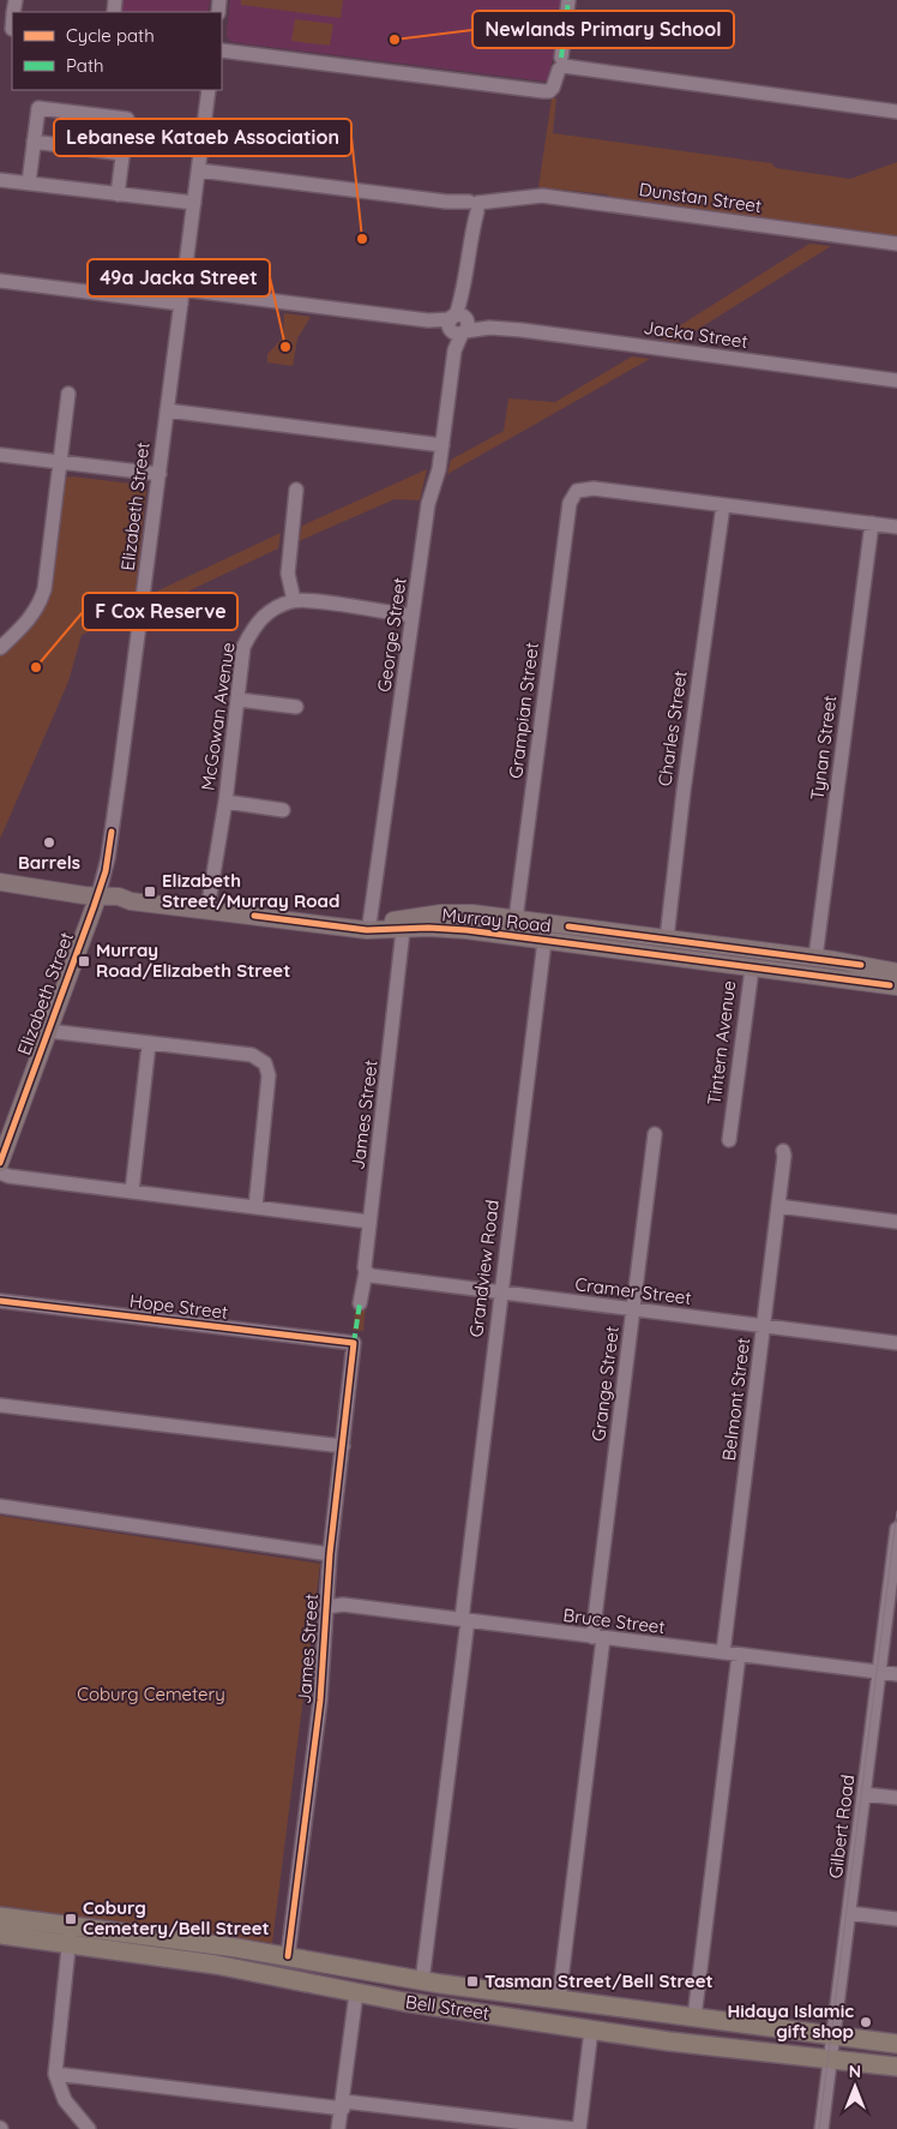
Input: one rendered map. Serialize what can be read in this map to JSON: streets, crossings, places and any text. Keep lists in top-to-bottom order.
{
  "streets": {
    "highway": ["Bell Street"],
    "main road": [
      "Elizabeth Street",
      "Grampian Street",
      "Charles Street",
      "Tynan Street",
      "Murray Road",
      "Tintern Avenue",
      "Grandview Road"
    ],
    "street": [
      "Dunstan Street",
      "Jacka Street",
      "George Street",
      "McGowan Avenue",
      "James Street",
      "Cramer Street",
      "Hope Street",
      "Grange Street",
      "Belmont Street",
      "Bruce Street",
      "Gilbert Road"
    ]
  },
  "crossings": [
    ["Dunstan Street", "George Street"],
    ["Jacka Street", "Elizabeth Street"],
    ["Jacka Street", "George Street"],
    ["Elizabeth Street", "Murray Road"],
    ["George Street", "Murray Road"],
    ["Grampian Street", "Charles Street"],
    ["Grampian Street", "Murray Road"],
    ["McGowan Avenue", "Murray Road"],
    ["Charles Street", "Murray Road"],
    ["Tynan Street", "Murray Road"],
    ["Murray Road", "Tintern Avenue"],
    ["Murray Road", "James Street"],
    ["Murray Road", "Grandview Road"],
    ["James Street", "Cramer Street"],
    ["James Street", "Hope Street"],
    ["James Street", "Bruce Street"],
    ["James Street", "Bell Street"],
    ["Grandview Road", "Cramer Street"],
    ["Grandview Road", "Bruce Street"],
    ["Grandview Road", "Bell Street"],
    ["Cramer Street", "Grange Street"],
    ["Cramer Street", "Belmont Street"],
    ["Grange Street", "Bruce Street"],
    ["Grange Street", "Bell Street"],
    ["Belmont Street", "Bruce Street"],
    ["Bruce Street", "Gilbert Road"],
    ["Gilbert Road", "Bell Street"]
  ],
  "parks": ["Coburg Cemetery"],
  "places": {
    "other": [
      "Newlands Primary School",
      "Lebanese Kataeb Association",
      "49a Jacka Street",
      "F Cox Reserve",
      "Barrels",
      "Hidaya Islamic gift shop"
    ],
    "transit": [
      "Elizabeth Street/Murray Road",
      "Murray Road/Elizabeth Street",
      "Coburg Cemetery/Bell Street",
      "Tasman Street/Bell Street"
    ]
  },
  "legend": ["Cycle path", "Path"],
  "north": "top"
}
